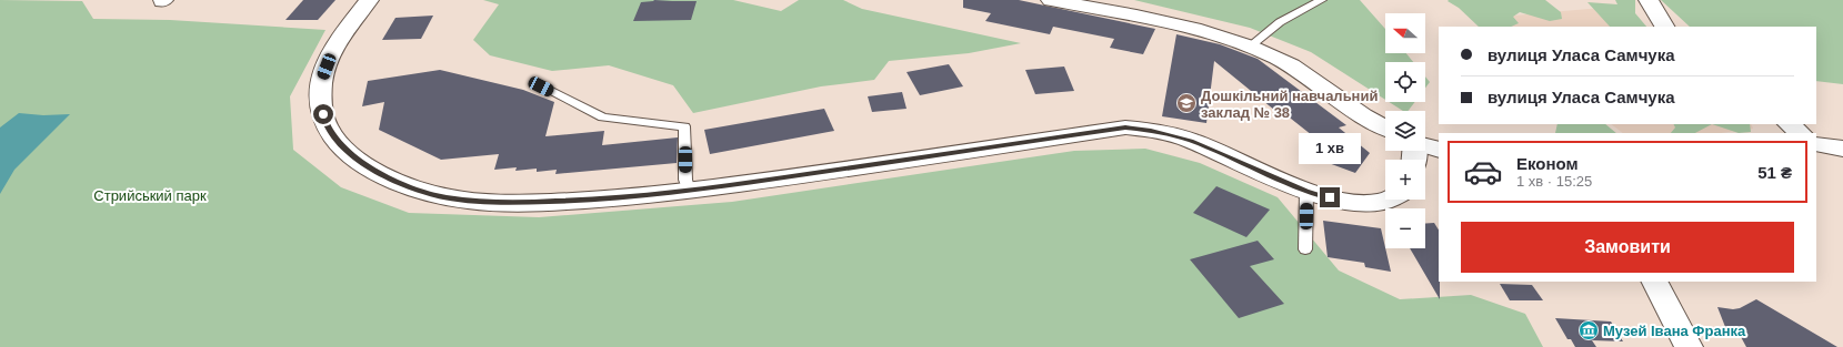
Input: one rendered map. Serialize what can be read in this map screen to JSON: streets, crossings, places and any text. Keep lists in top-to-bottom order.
{
  "parks": ["Стрийський парк"],
  "places": {
    "school or university": ["Дошкільний навчальний заклад № 38"],
    "museum": ["Музей Івана Франка"]
  },
  "north": "left",
  "page": {
    "map_buttons": ["+", "−"],
    "banner": ["вулиця Уласа Самчука", "вулиця Уласа Самчука"],
    "bubble": "1 хв",
    "list": [
      {
        "name": "Економ",
        "note": "1 хв · 15:25",
        "value": "51 ₴"
      }
    ],
    "buttons": "Замовити"
  }
}
